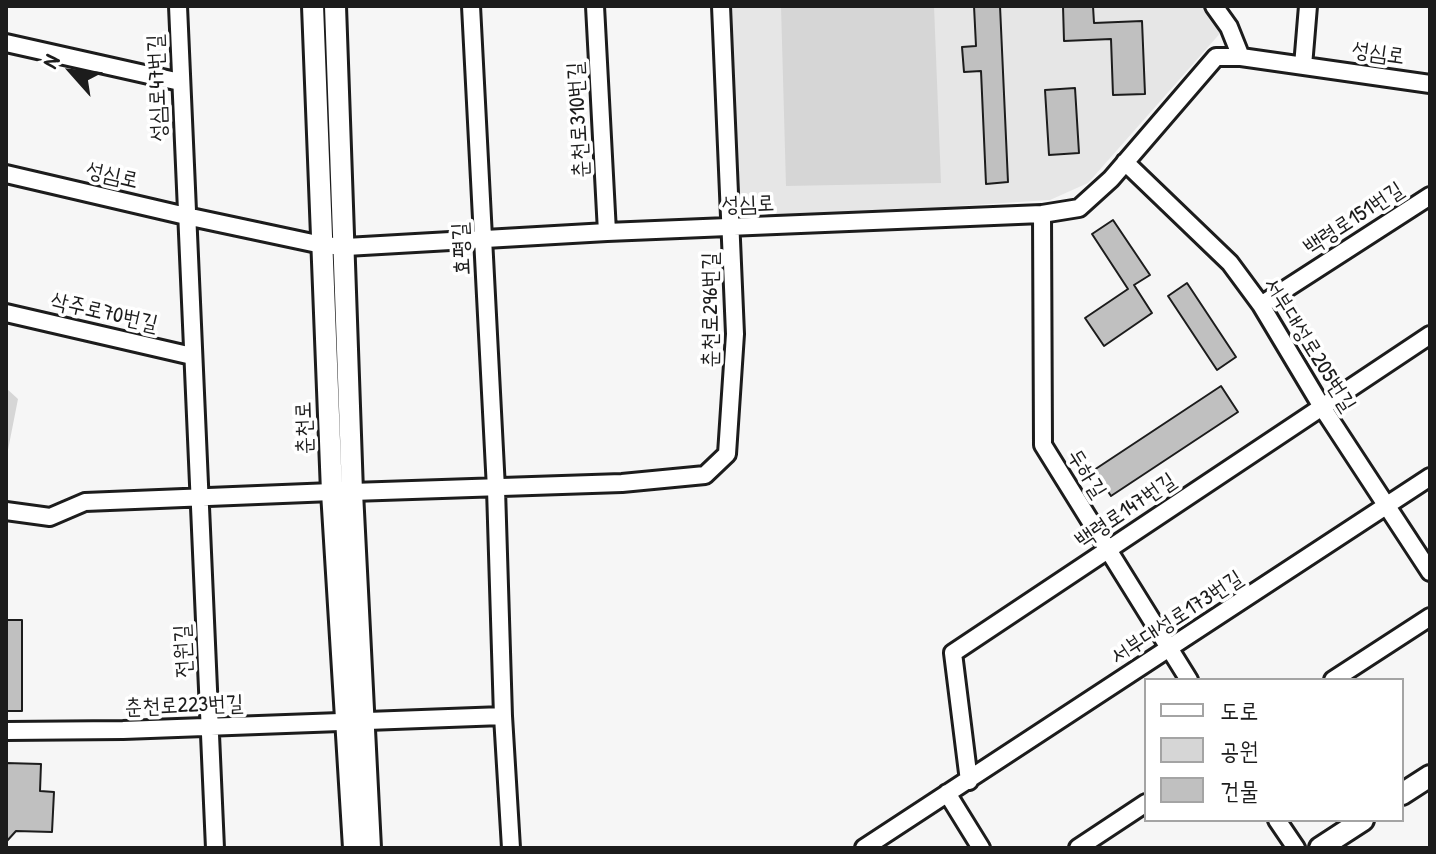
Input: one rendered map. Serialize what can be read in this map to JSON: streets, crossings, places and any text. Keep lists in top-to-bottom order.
{
  "streets": {
    "street": [
      "성심로",
      "성심로47번길",
      "춘천로310번길",
      "백령로151번길",
      "효평길",
      "춘천로296번길",
      "삭주로70번길",
      "서부대성로205번길",
      "춘천로",
      "두하길",
      "백령로147번길",
      "서부대성로173번길",
      "전원길",
      "춘천로223번길"
    ]
  },
  "crossings": [
    ["성심로", "성심로47번길"],
    ["성심로", "춘천로310번길"],
    ["성심로", "효평길"],
    ["성심로", "춘천로296번길"],
    ["성심로", "서부대성로205번길"],
    ["성심로", "춘천로"],
    ["성심로", "두하길"],
    ["성심로", "전원길"],
    ["성심로47번길", "전원길"],
    ["백령로151번길", "서부대성로205번길"],
    ["효평길", "춘천로296번길"],
    ["삭주로70번길", "전원길"],
    ["서부대성로205번길", "백령로147번길"],
    ["서부대성로205번길", "서부대성로173번길"],
    ["춘천로", "춘천로223번길"],
    ["두하길", "백령로147번길"],
    ["두하길", "서부대성로173번길"],
    ["백령로147번길", "서부대성로173번길"],
    ["전원길", "춘천로223번길"]
  ],
  "legend": ["도로", "공원", "건물"],
  "north": "top left"
}
